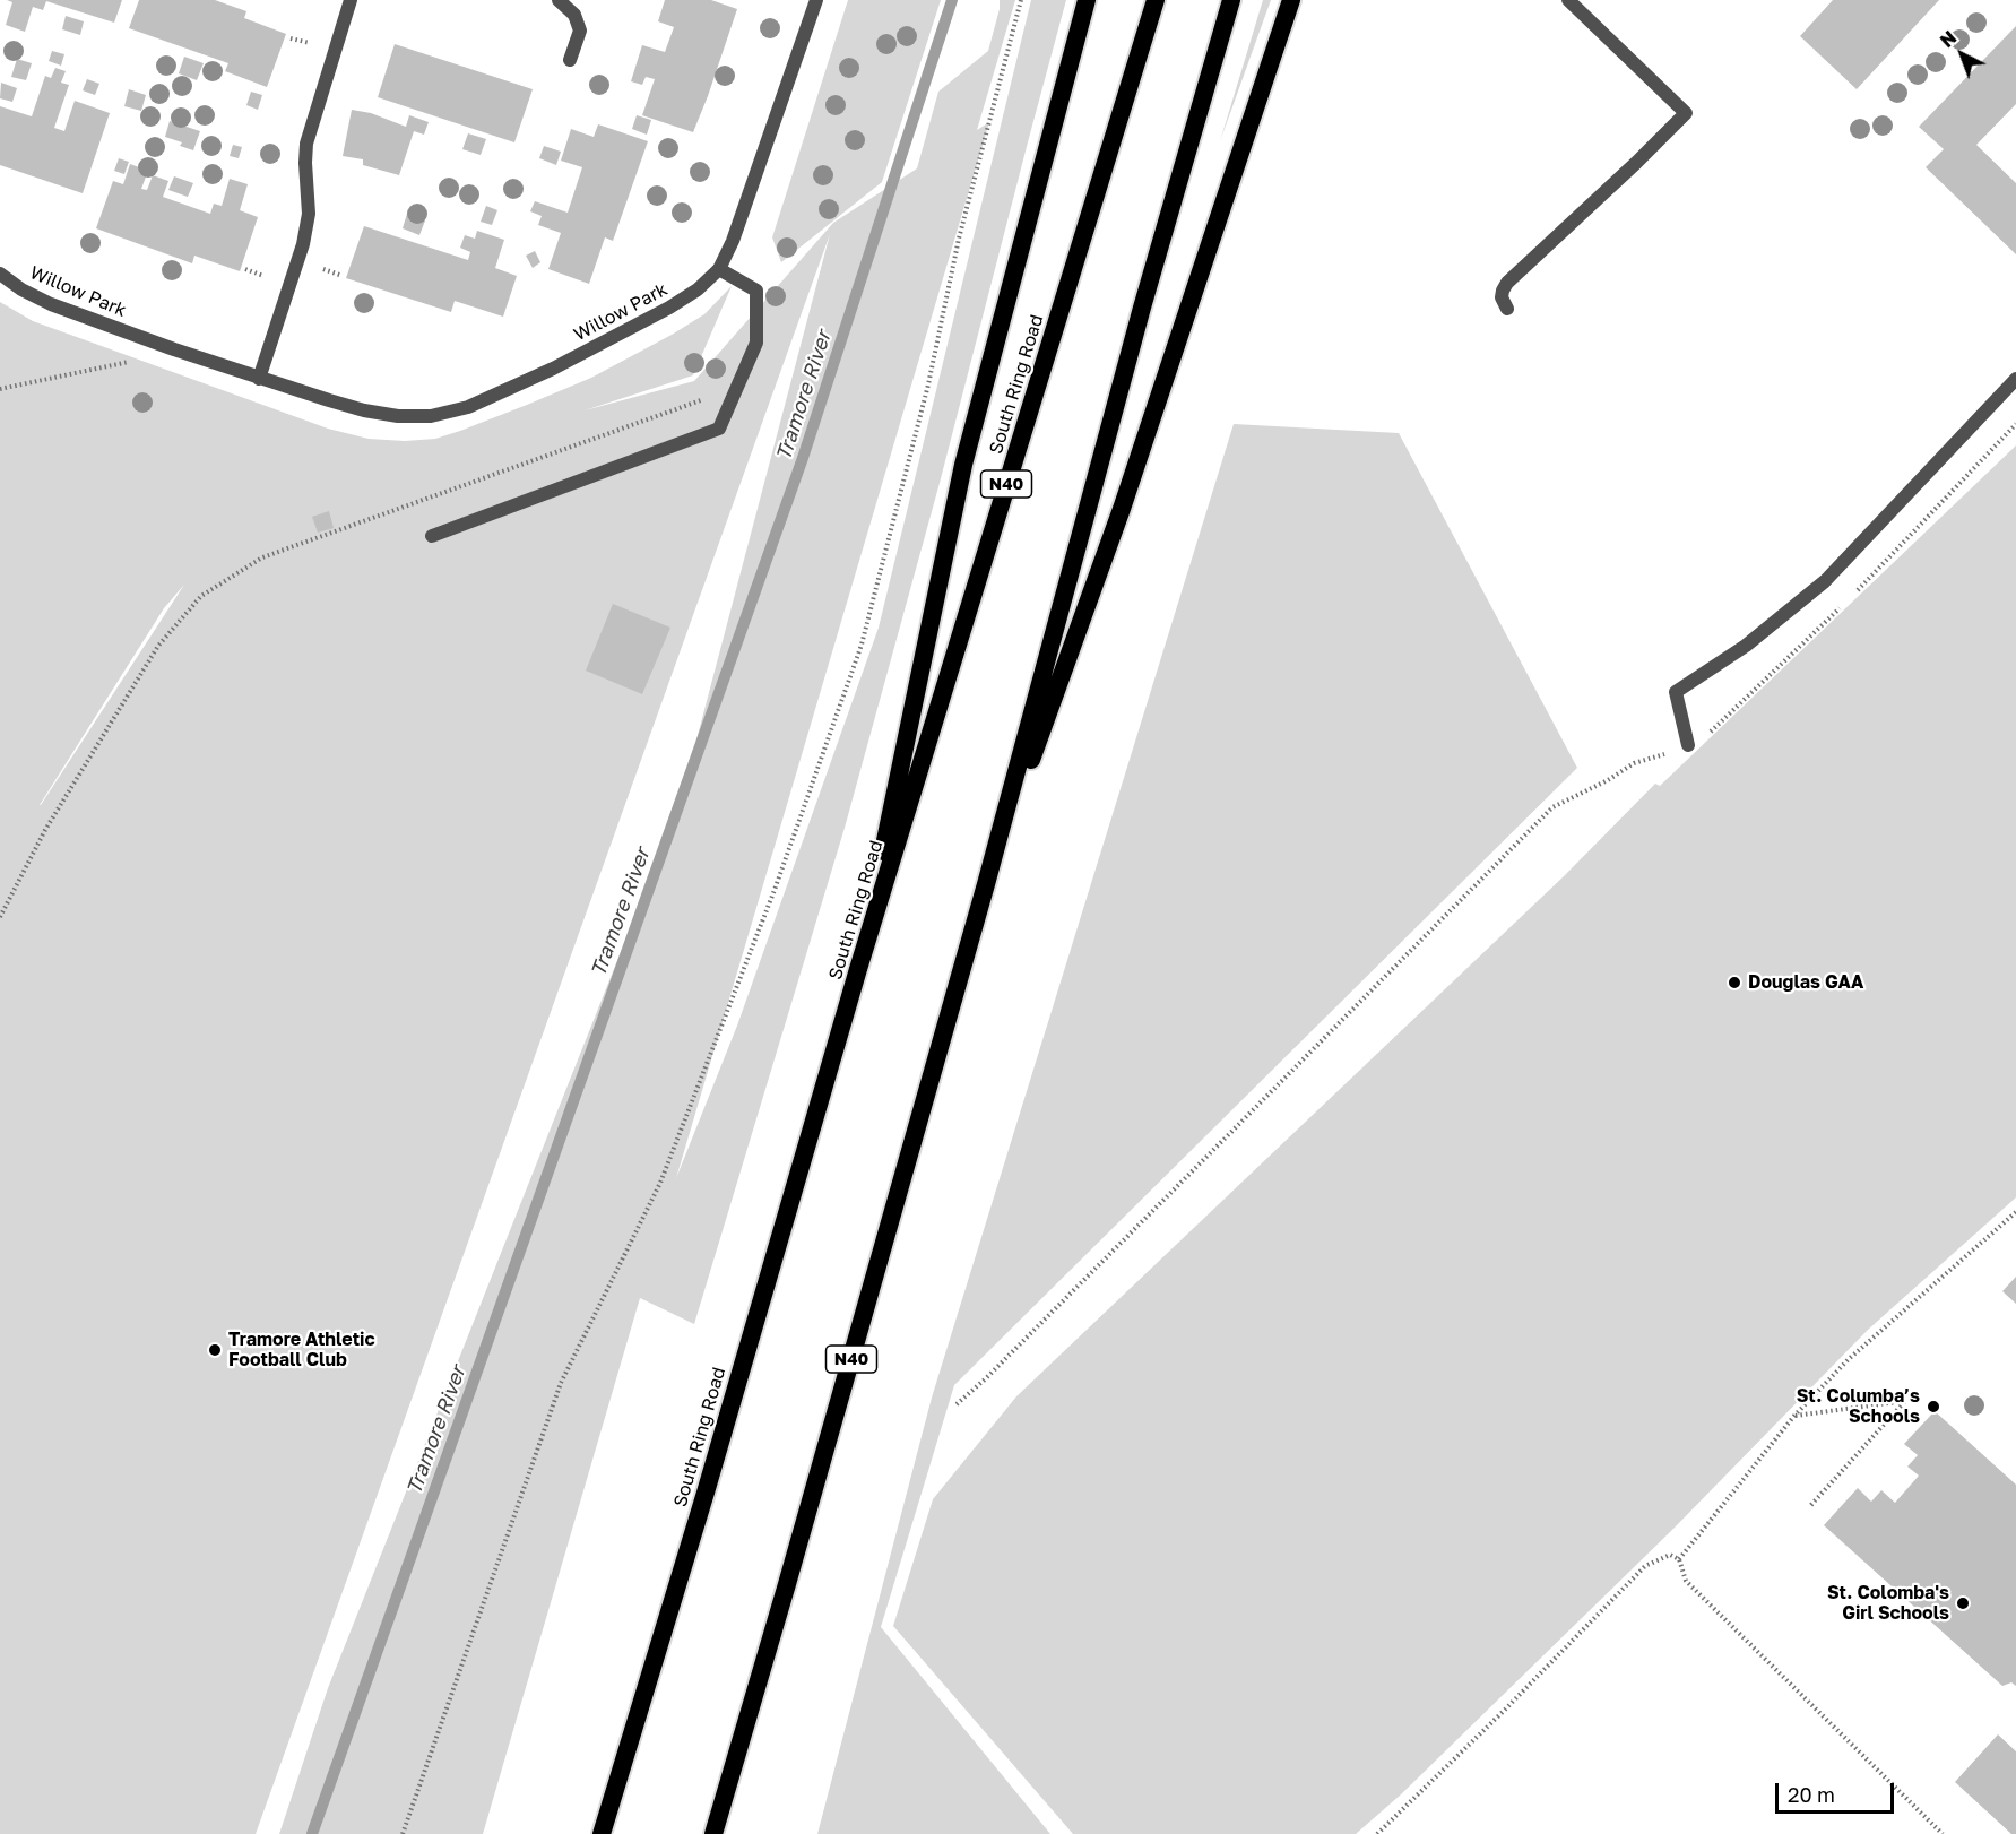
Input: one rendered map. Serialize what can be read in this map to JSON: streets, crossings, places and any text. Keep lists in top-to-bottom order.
{
  "streets": {
    "highway": ["South Ring Road", "N40"],
    "street": ["Willow Park"]
  },
  "water": ["Tramore River"],
  "places": [
    "Douglas GAA",
    "Tramore Athletic Football Club",
    "St. Columba’s Schools",
    "St. Colomba's Girl Schools"
  ],
  "scale_bar": "20 m",
  "north": "top left"
}
